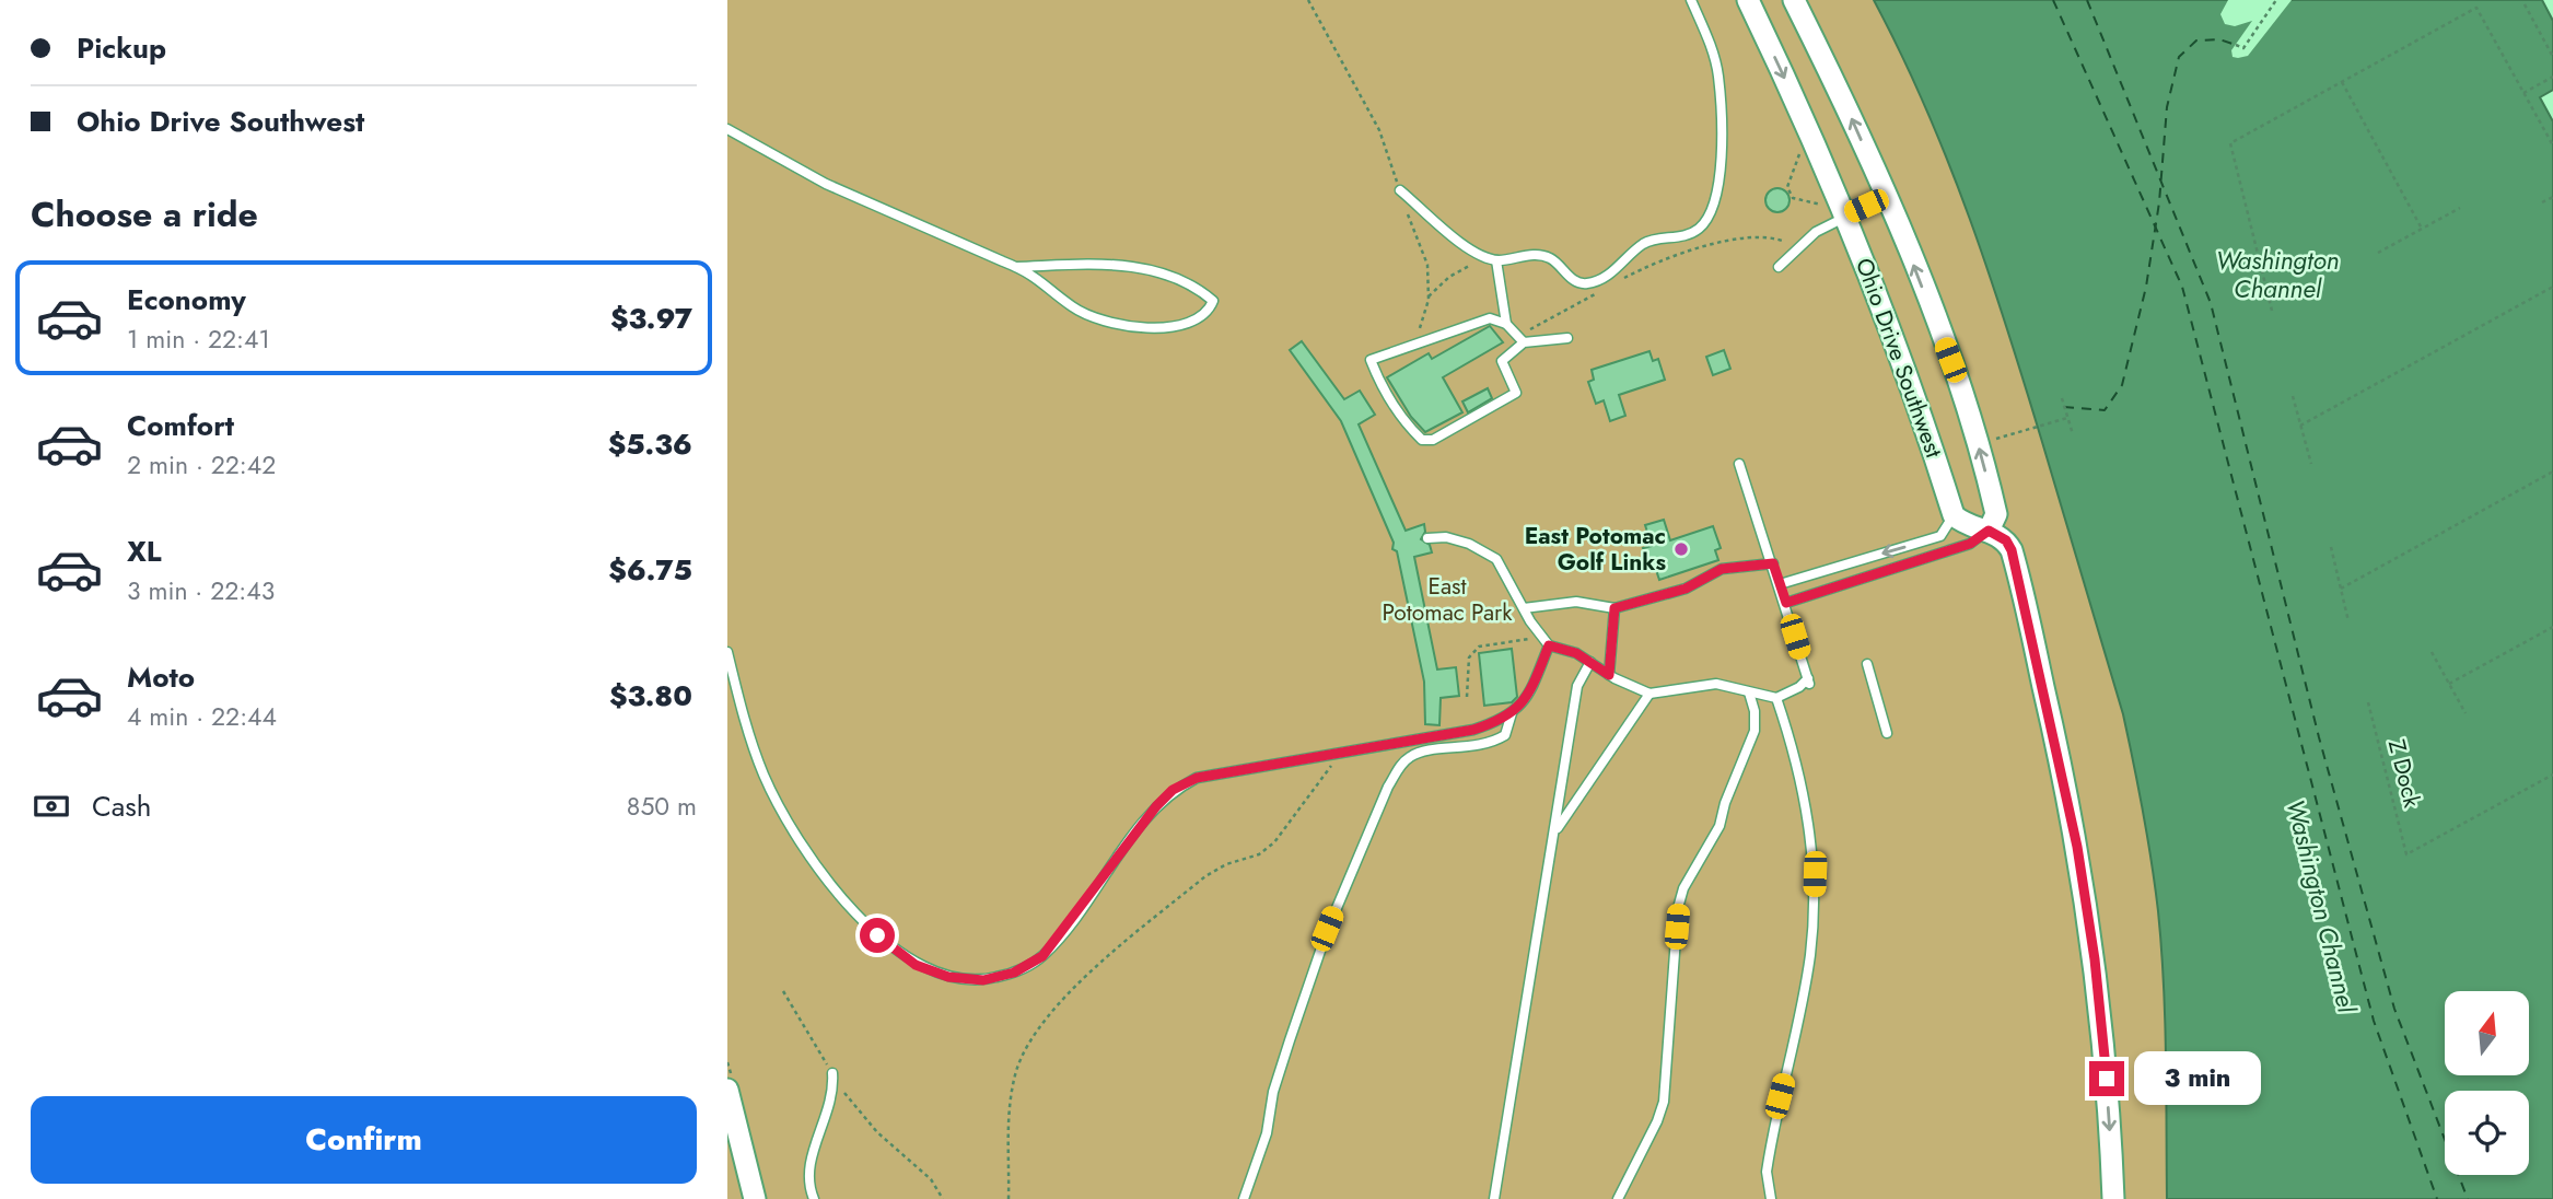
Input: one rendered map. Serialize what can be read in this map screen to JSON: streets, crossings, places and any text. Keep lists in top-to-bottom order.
{
  "streets": {
    "street": ["Ohio Drive Southwest"],
    "path": ["Z Dock"]
  },
  "water": ["Washington Channel"],
  "parks": ["East Potomac Park"],
  "places": ["East Potomac Golf Links"],
  "north": "top",
  "page": {
    "banner": ["Pickup", "Ohio Drive Southwest"],
    "heading": "Choose a ride",
    "list": [
      {
        "name": "Economy",
        "note": "1 min · 22:41",
        "value": "$3.97"
      },
      {
        "name": "Comfort",
        "note": "2 min · 22:42",
        "value": "$5.36"
      },
      {
        "name": "XL",
        "note": "3 min · 22:43",
        "value": "$6.75"
      },
      {
        "name": "Moto",
        "note": "4 min · 22:44",
        "value": "$3.80"
      }
    ],
    "pay": ["Cash", "850 m"],
    "bubble": "3 min",
    "buttons": "Confirm"
  }
}
